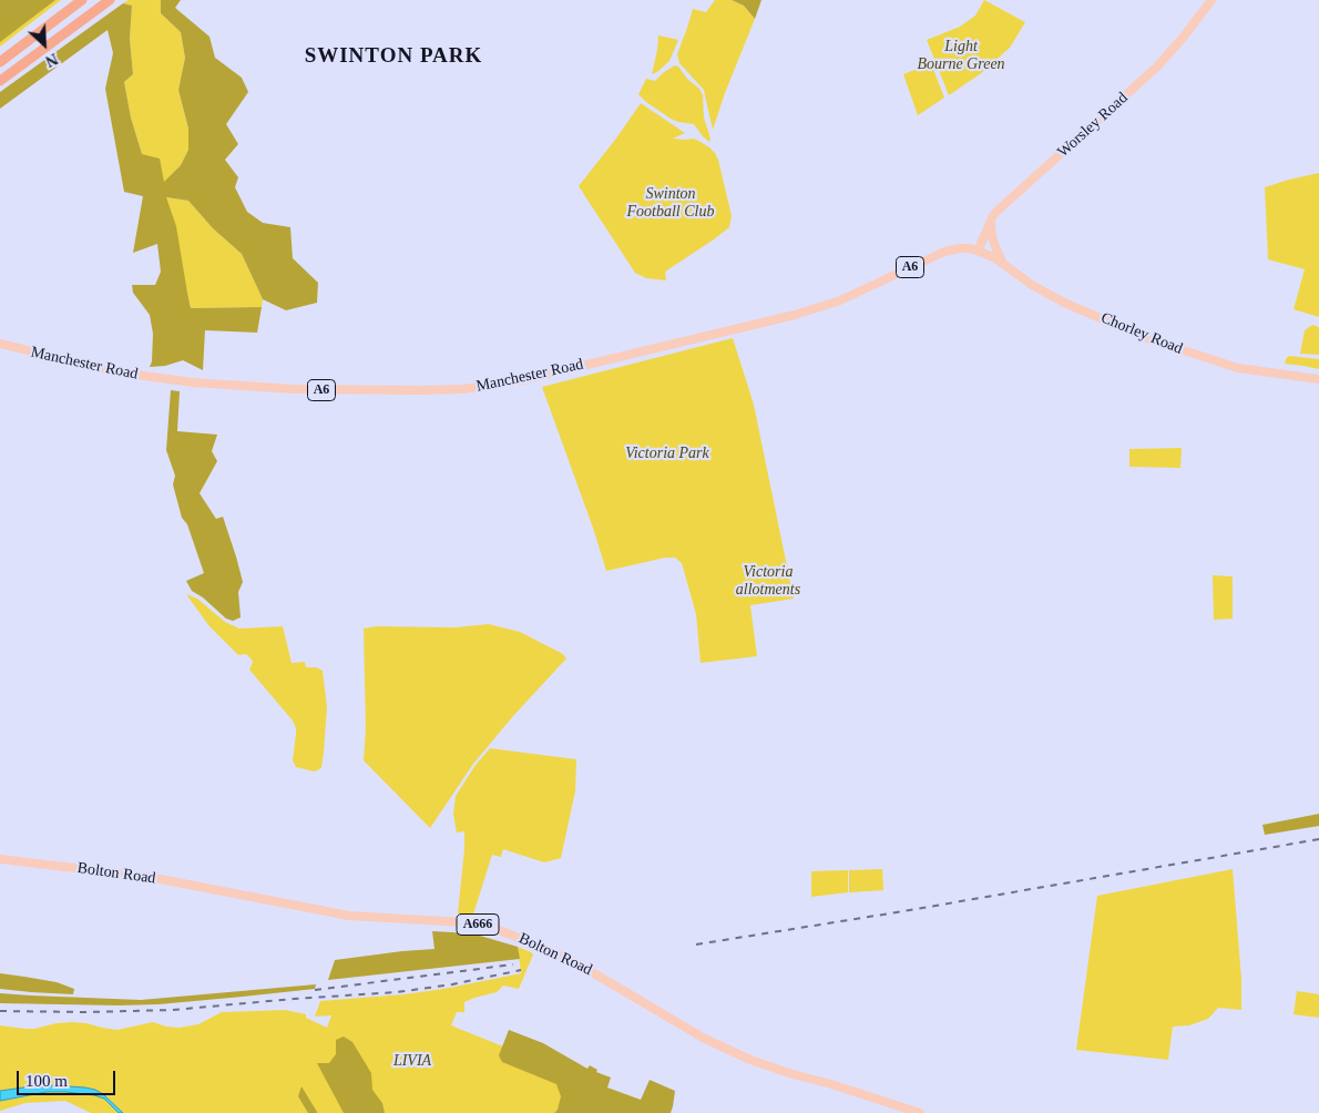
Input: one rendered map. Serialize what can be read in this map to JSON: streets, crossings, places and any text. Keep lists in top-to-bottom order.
{
  "streets": {
    "main road": [
      "Worsley Road",
      "A6",
      "Chorley Road",
      "Manchester Road",
      "Bolton Road",
      "A666"
    ]
  },
  "crossings": [
    ["Worsley Road", "Chorley Road"],
    ["Worsley Road", "Manchester Road"],
    ["Chorley Road", "Manchester Road"]
  ],
  "districts": ["SWINTON PARK"],
  "parks": [
    "Light Bourne Green",
    "Swinton Football Club",
    "Victoria Park",
    "Victoria allotments",
    "LIVIA"
  ],
  "scale_bar": "100 m",
  "north": "bottom right"
}
